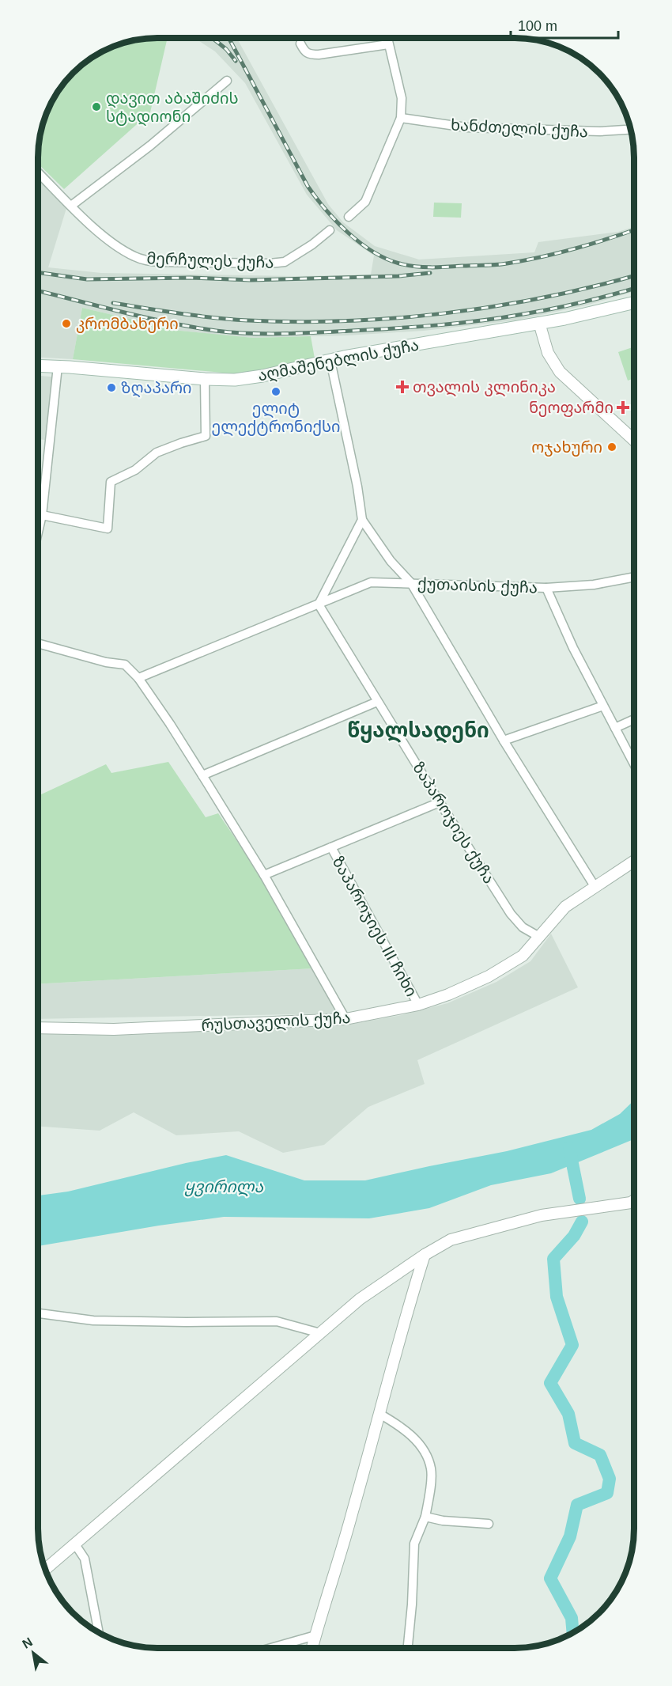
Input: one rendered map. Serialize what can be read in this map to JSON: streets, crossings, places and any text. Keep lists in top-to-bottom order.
{
  "streets": {
    "main road": ["აღმაშენებლის ქუჩა"],
    "street": [
      "ხანძთელის ქუჩა",
      "მერჩულეს ქუჩა",
      "ქუთაისის ქუჩა",
      "ზაპაროჯიეს ქუჩა",
      "ზაპაროჯიეს III ჩიხი",
      "რუსთაველის ქუჩა"
    ]
  },
  "crossings": [
    ["ქუთაისის ქუჩა", "ზაპაროჯიეს ქუჩა"],
    ["ზაპაროჯიეს ქუჩა", "ზაპაროჯიეს III ჩიხი"],
    ["ზაპაროჯიეს ქუჩა", "რუსთაველის ქუჩა"],
    ["ზაპაროჯიეს III ჩიხი", "რუსთაველის ქუჩა"]
  ],
  "districts": ["წყალსადენი"],
  "water": ["ყვირილა"],
  "places": {
    "other": [
      "დავით აბაშიძის სტადიონი",
      "კრომბახერი",
      "ზღაპარი",
      "ელიტ ელექტრონიქსი",
      "ოჯახური"
    ],
    "health": ["თვალის კლინიკა", "ნეოფარმი"]
  },
  "scale_bar": "100 m",
  "north": "top left"
}
